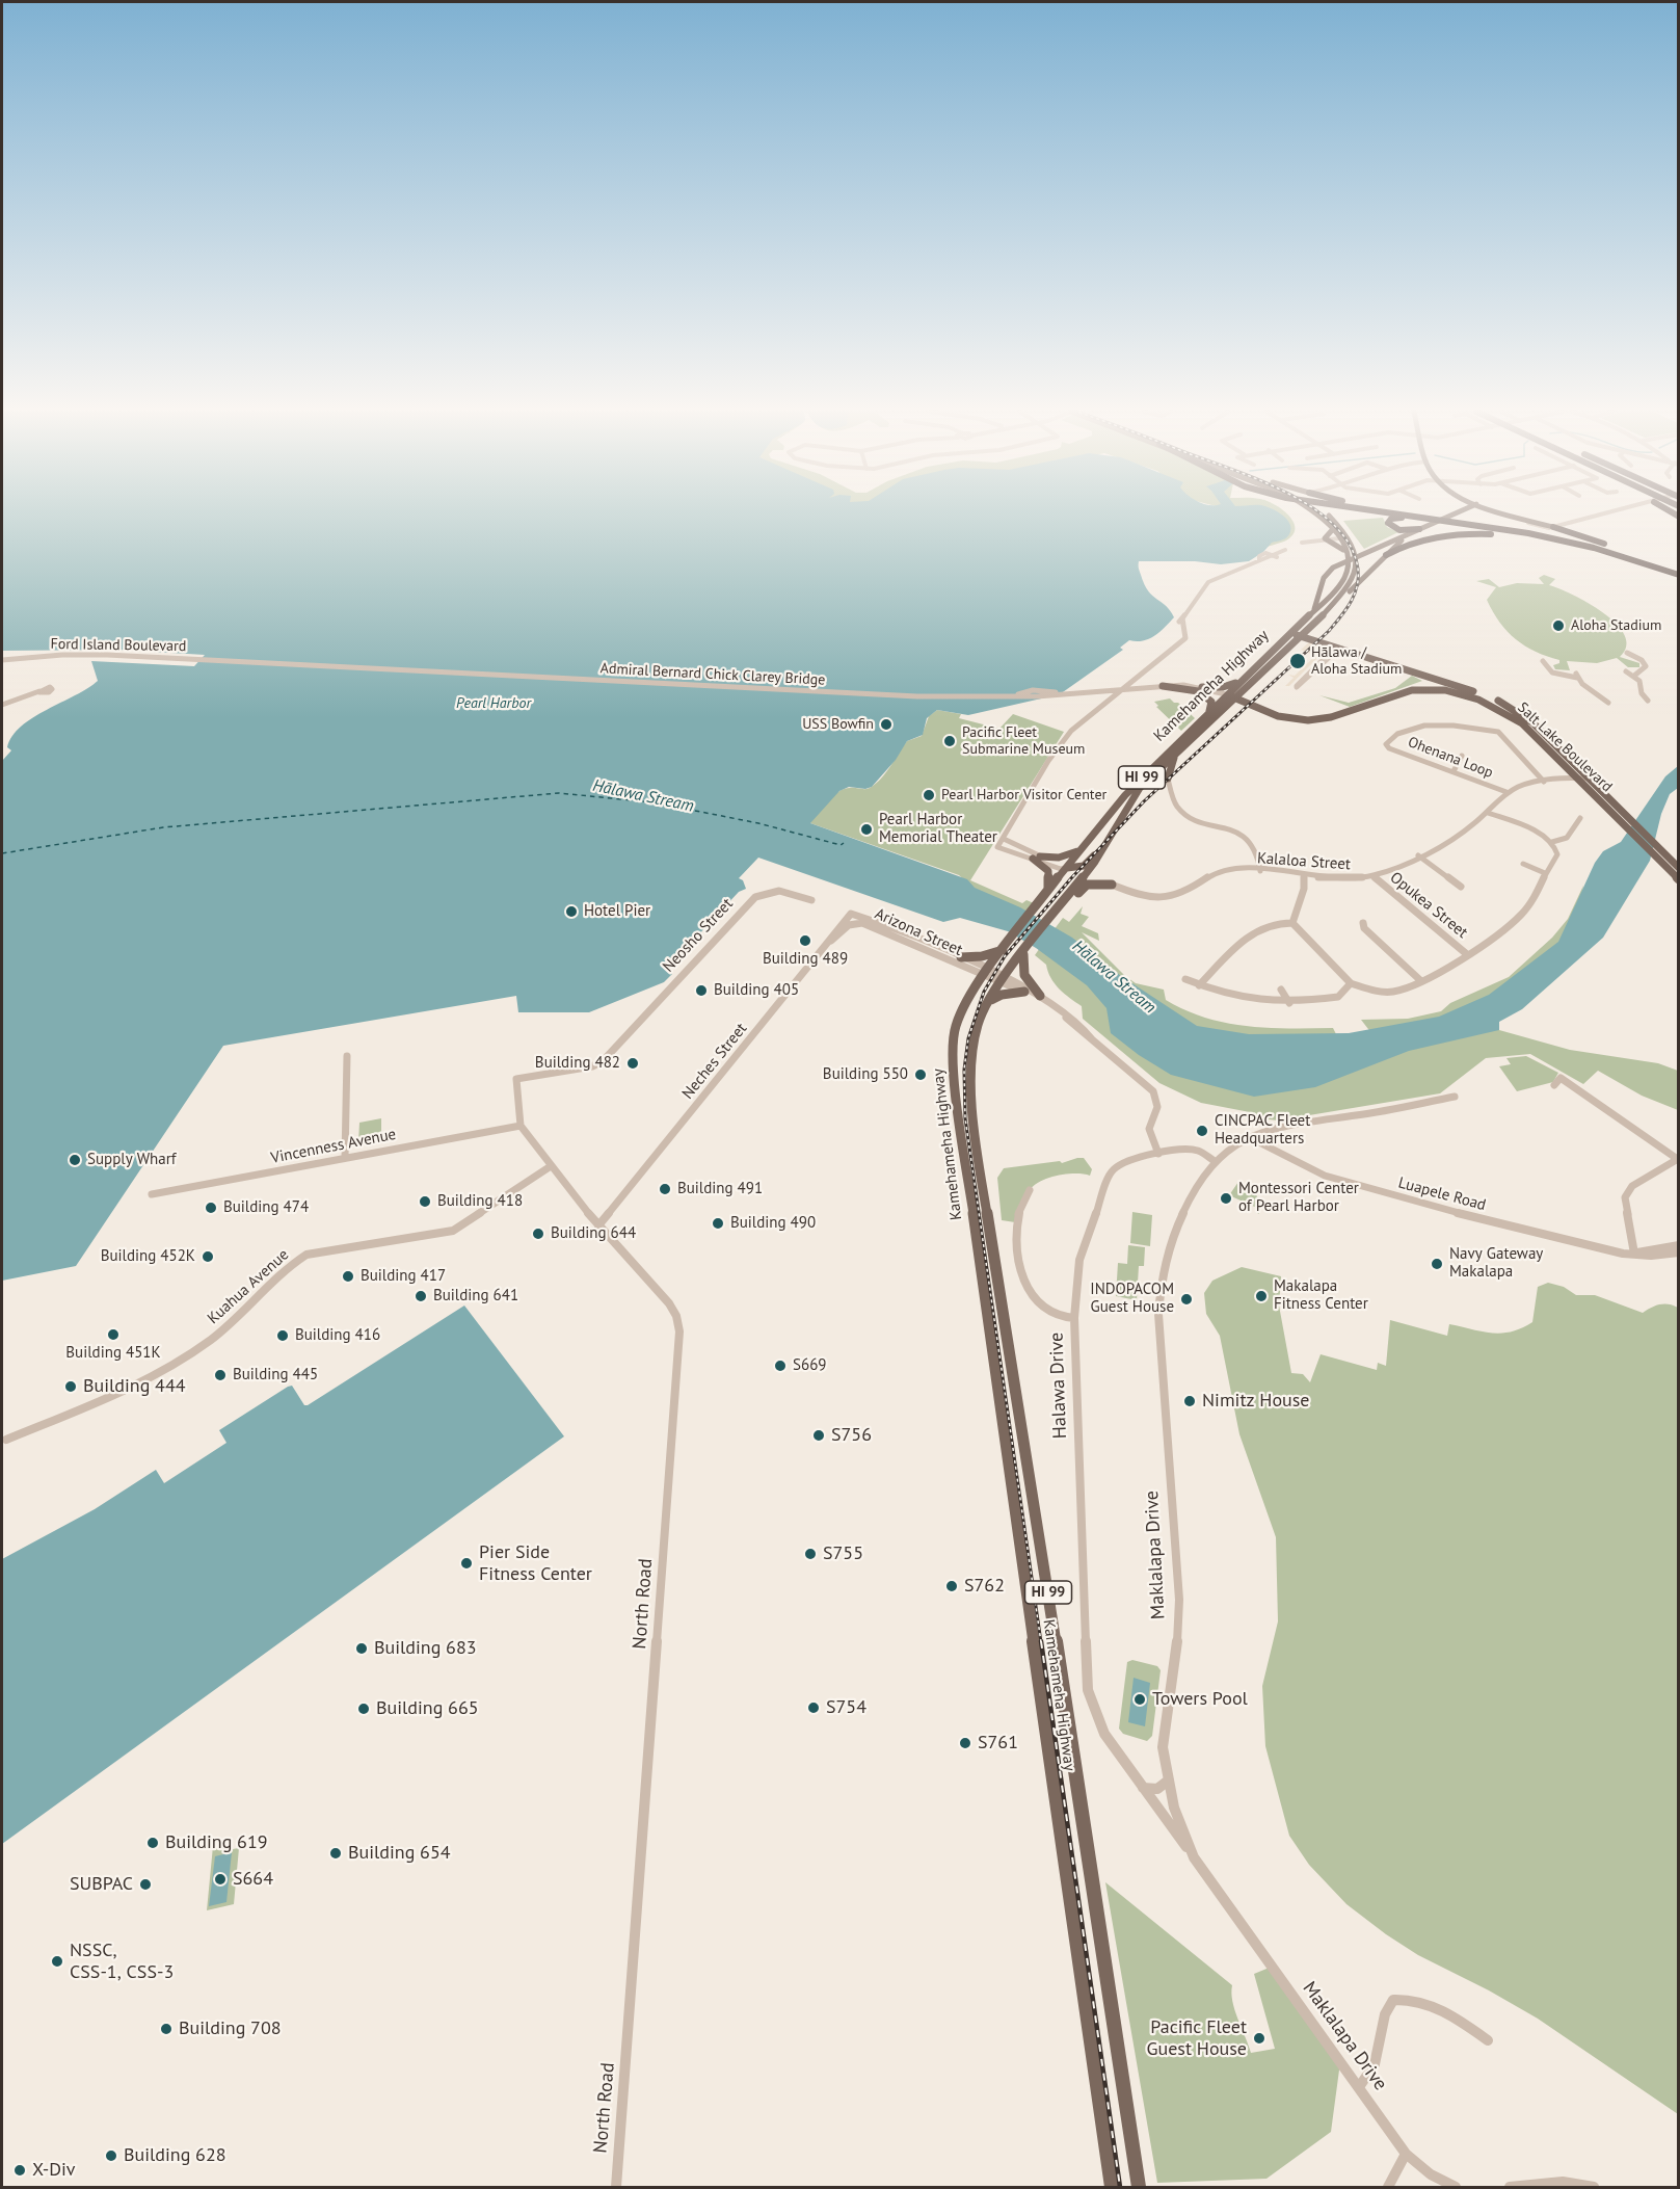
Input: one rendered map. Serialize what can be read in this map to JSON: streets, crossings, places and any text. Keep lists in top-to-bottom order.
{
  "streets": {
    "main road": ["Kamehameha Highway", "Salt Lake Boulevard", "HI 99"],
    "street": [
      "Ford Island Boulevard",
      "Admiral Bernard Chick Clarey Bridge",
      "Ohenana Loop",
      "Kalaloa Street",
      "Opukea Street",
      "Arizona Street",
      "Neosho Street",
      "Neches Street",
      "Vincenness Avenue",
      "Luapele Road",
      "Kuahua Avenue",
      "Halawa Drive",
      "Maklalapa Drive",
      "North Road"
    ]
  },
  "crossings": [
    ["Ford Island Boulevard", "Admiral Bernard Chick Clarey Bridge"],
    ["Admiral Bernard Chick Clarey Bridge", "Kamehameha Highway"],
    ["Admiral Bernard Chick Clarey Bridge", "Salt Lake Boulevard"],
    ["Kamehameha Highway", "Salt Lake Boulevard"],
    ["Kamehameha Highway", "Arizona Street"],
    ["Ohenana Loop", "Kalaloa Street"],
    ["Kalaloa Street", "Opukea Street"],
    ["Arizona Street", "Neches Street"],
    ["Neosho Street", "Vincenness Avenue"],
    ["Neosho Street", "North Road"],
    ["Neches Street", "North Road"],
    ["Vincenness Avenue", "North Road"],
    ["Luapele Road", "Maklalapa Drive"],
    ["Kuahua Avenue", "North Road"],
    ["Halawa Drive", "Maklalapa Drive"]
  ],
  "water": ["Pearl Harbor", "Hālawa Stream"],
  "places": [
    "Aloha Stadium",
    "Hālawa / Aloha Stadium",
    "USS Bowfin",
    "Pacific Fleet Submarine Museum",
    "Pearl Harbor Visitor Center",
    "Pearl Harbor Memorial Theater",
    "Hotel Pier",
    "Building 489",
    "Building 405",
    "Building 482",
    "Building 550",
    "CINCPAC Fleet Headquarters",
    "Supply Wharf",
    "Building 491",
    "Montessori Center of Pearl Harbor",
    "Building 418",
    "Building 474",
    "Building 490",
    "Building 644",
    "Building 452K",
    "Navy Gateway Makalapa",
    "Building 417",
    "Building 641",
    "Makalapa Fitness Center",
    "INDOPACOM Guest House",
    "Building 451K",
    "Building 416",
    "S669",
    "Building 445",
    "Building 444",
    "Nimitz House",
    "S756",
    "S755",
    "Pier Side Fitness Center",
    "S762",
    "Building 683",
    "Towers Pool",
    "S754",
    "Building 665",
    "S761",
    "Building 619",
    "Building 654",
    "S664",
    "SUBPAC",
    "NSSC, CSS-1, CSS-3",
    "Building 708",
    "Pacific Fleet Guest House",
    "Building 628",
    "X-Div"
  ]
}
